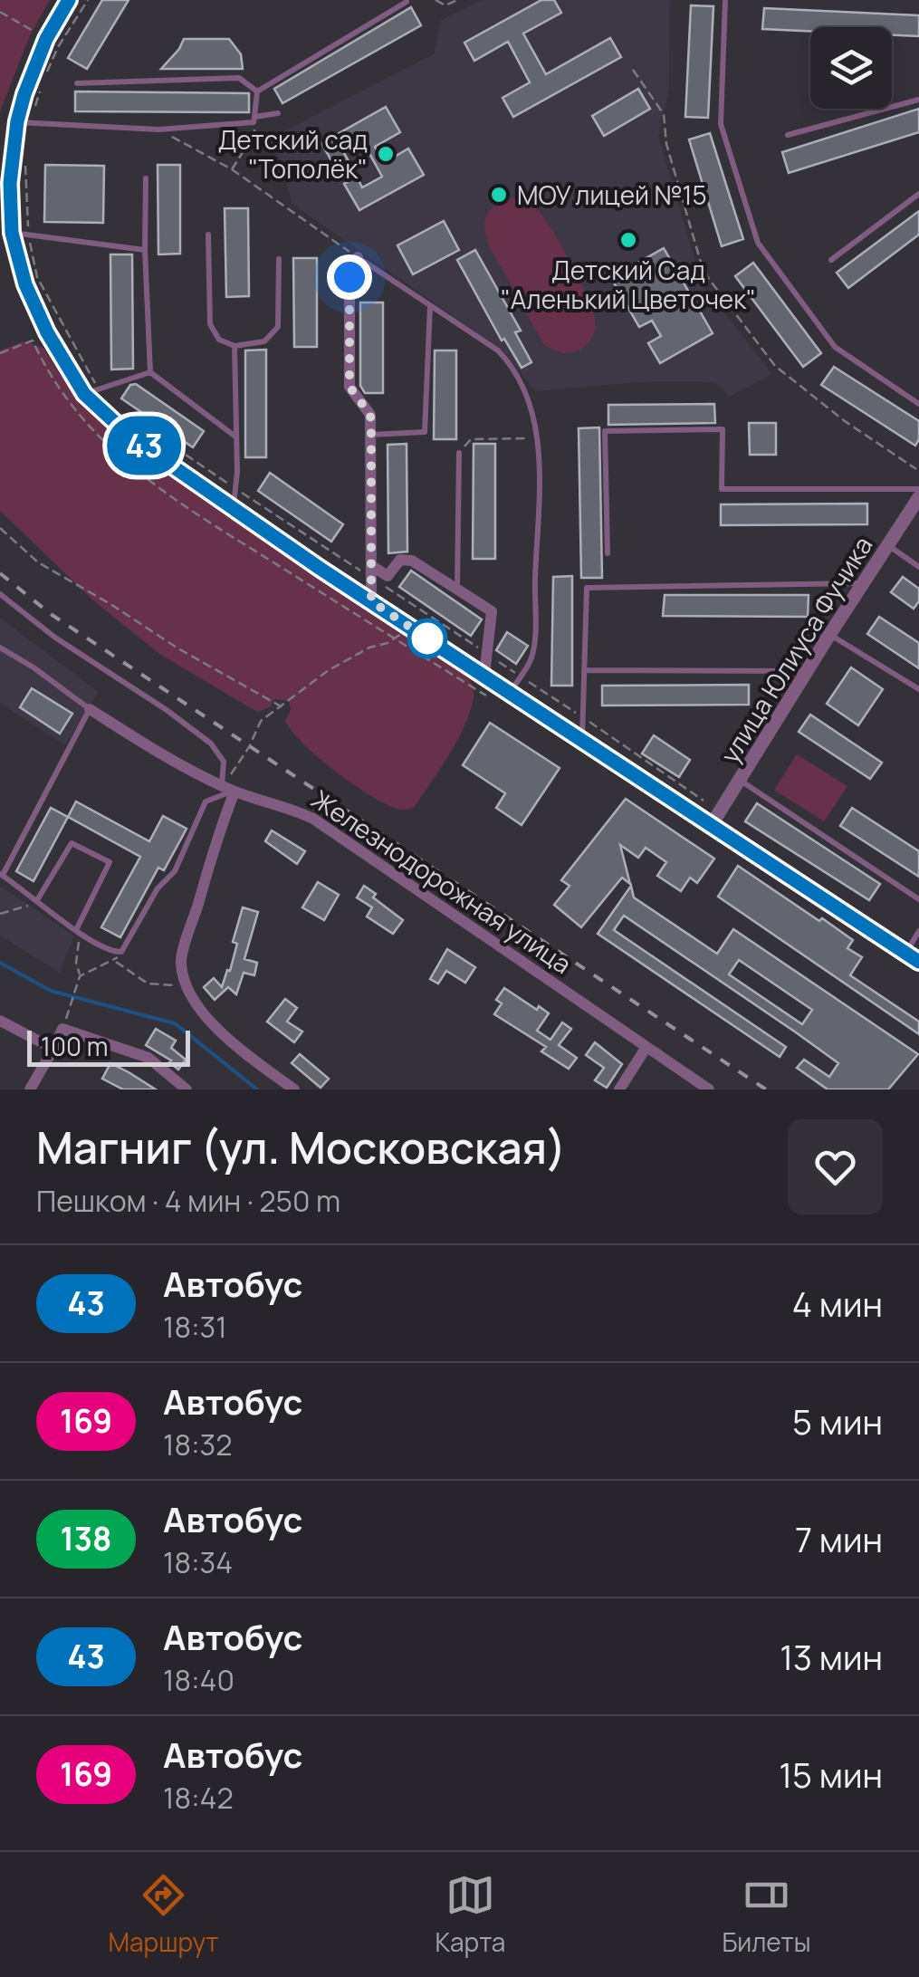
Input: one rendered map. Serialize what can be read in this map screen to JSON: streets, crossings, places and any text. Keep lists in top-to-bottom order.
{
  "streets": {
    "street": ["улица Юлиуса Фучика", "Железнодорожная улица"]
  },
  "places": ["Детский сад \"Тополёк\"", "МОУ лицей №15", "Детский Сад \"Аленький Цветочек\""],
  "lines": ["bus line 43"],
  "scale_bar": "100 m",
  "page": {
    "on_map": "43",
    "scale": "100 m",
    "heading": ["Магниг (ул. Московская)", "Пешком · 4 мин · 250 m"],
    "list": [
      {
        "mark": "43",
        "name": "Автобус",
        "note": "18:31",
        "value": "4 мин"
      },
      {
        "mark": "169",
        "name": "Автобус",
        "note": "18:32",
        "value": "5 мин"
      },
      {
        "mark": "138",
        "name": "Автобус",
        "note": "18:34",
        "value": "7 мин"
      },
      {
        "mark": "43",
        "name": "Автобус",
        "note": "18:40",
        "value": "13 мин"
      },
      {
        "mark": "169",
        "name": "Автобус",
        "note": "18:42",
        "value": "15 мин"
      }
    ],
    "tabs": ["Маршрут", "Карта", "Билеты"]
  }
}
